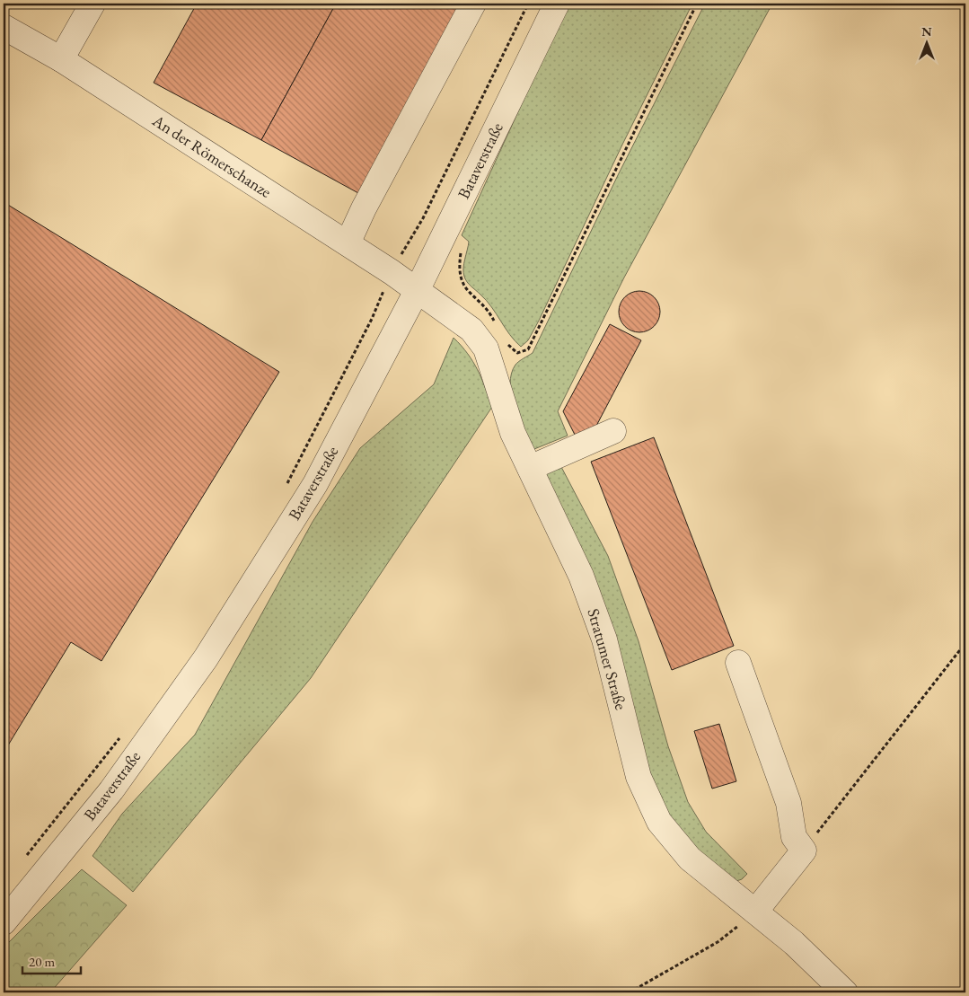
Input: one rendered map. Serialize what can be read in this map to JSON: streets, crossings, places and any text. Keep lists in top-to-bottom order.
{
  "streets": {
    "street": ["An der Römerschanze", "Bataverstraße", "Stratumer Straße"]
  },
  "crossings": [
    ["An der Römerschanze", "Bataverstraße"],
    ["An der Römerschanze", "Stratumer Straße"],
    ["Bataverstraße", "Stratumer Straße"]
  ],
  "scale_bar": "20 m",
  "north": "top"
}
